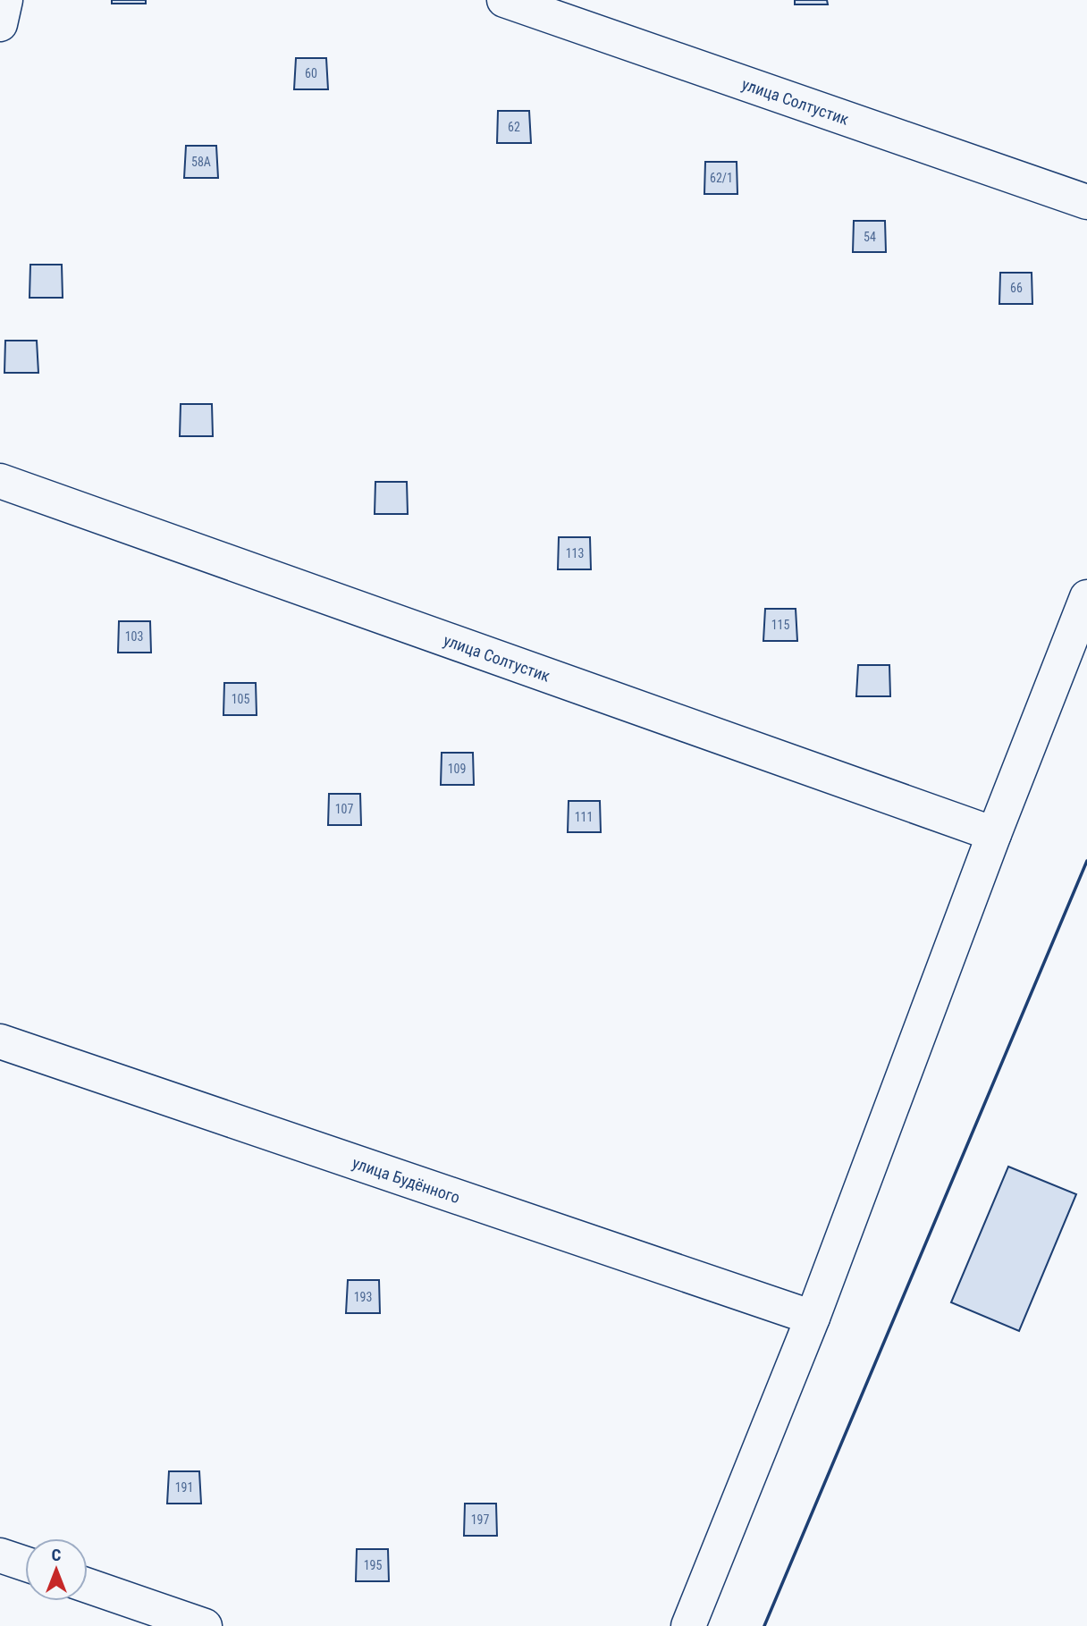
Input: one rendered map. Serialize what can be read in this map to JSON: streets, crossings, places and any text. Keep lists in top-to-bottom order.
{
  "streets": {
    "street": ["улица Солтустик", "улица Будённого"]
  },
  "house_numbers": [
    "60",
    "62",
    "58А",
    "62/1",
    "54",
    "66",
    "113",
    "115",
    "103",
    "105",
    "109",
    "107",
    "111",
    "193",
    "191",
    "197",
    "195"
  ],
  "north": "top"
}
